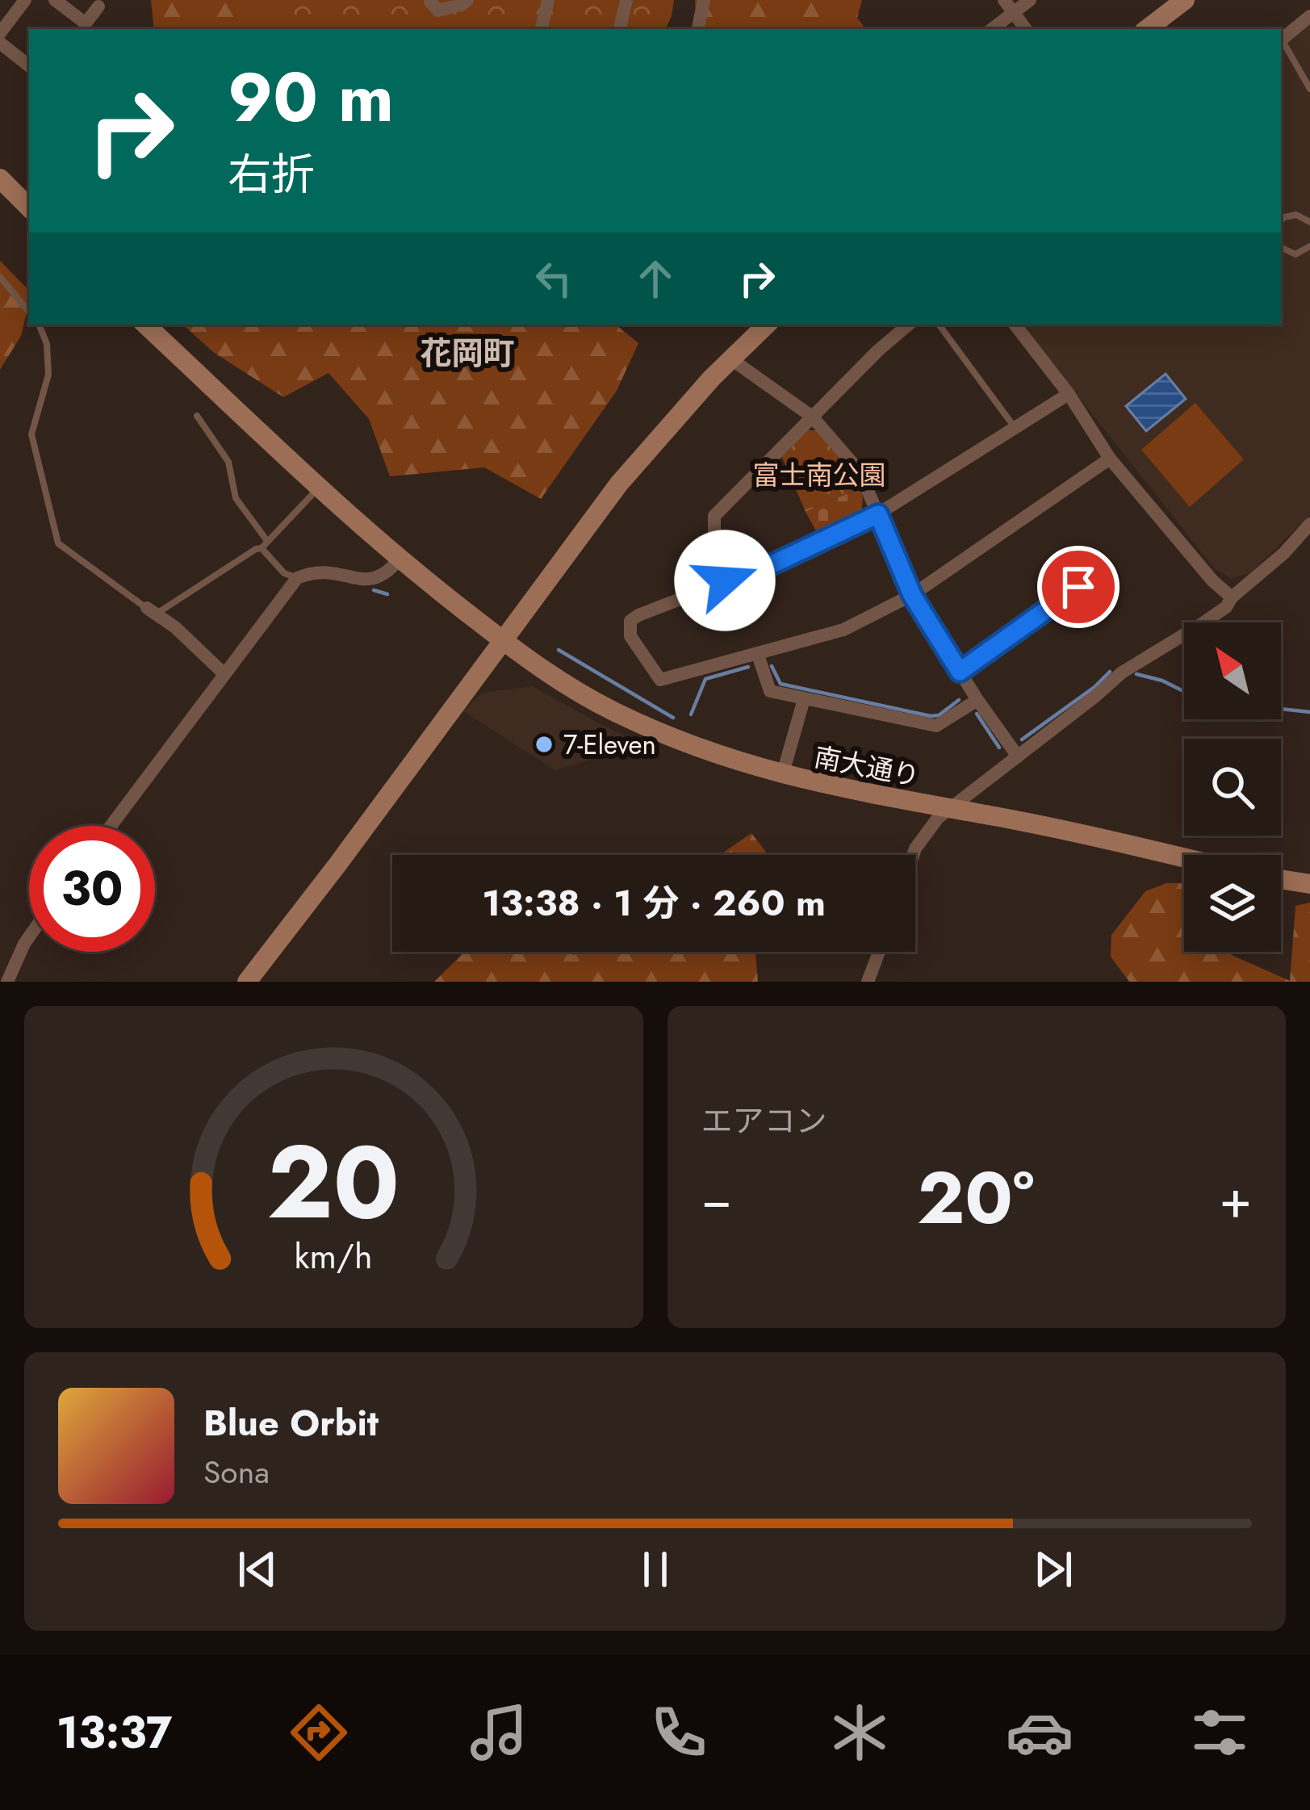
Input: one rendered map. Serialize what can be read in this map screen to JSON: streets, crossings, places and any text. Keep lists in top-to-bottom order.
{
  "streets": {
    "street": ["南大通り"]
  },
  "districts": ["花岡町"],
  "parks": ["富士南公園"],
  "places": ["7-Eleven"],
  "north": "top left",
  "page": {
    "turn": ["90 m", "右折"],
    "limit": "30",
    "trip": "13:38 · 1 分 · 260 m",
    "tile": "エアコン",
    "heat": ["−", "20°", "+"],
    "song": ["Blue Orbit", "Sona"],
    "tabs": "13:37",
    "gauge": ["20", "km/h"]
  }
}
